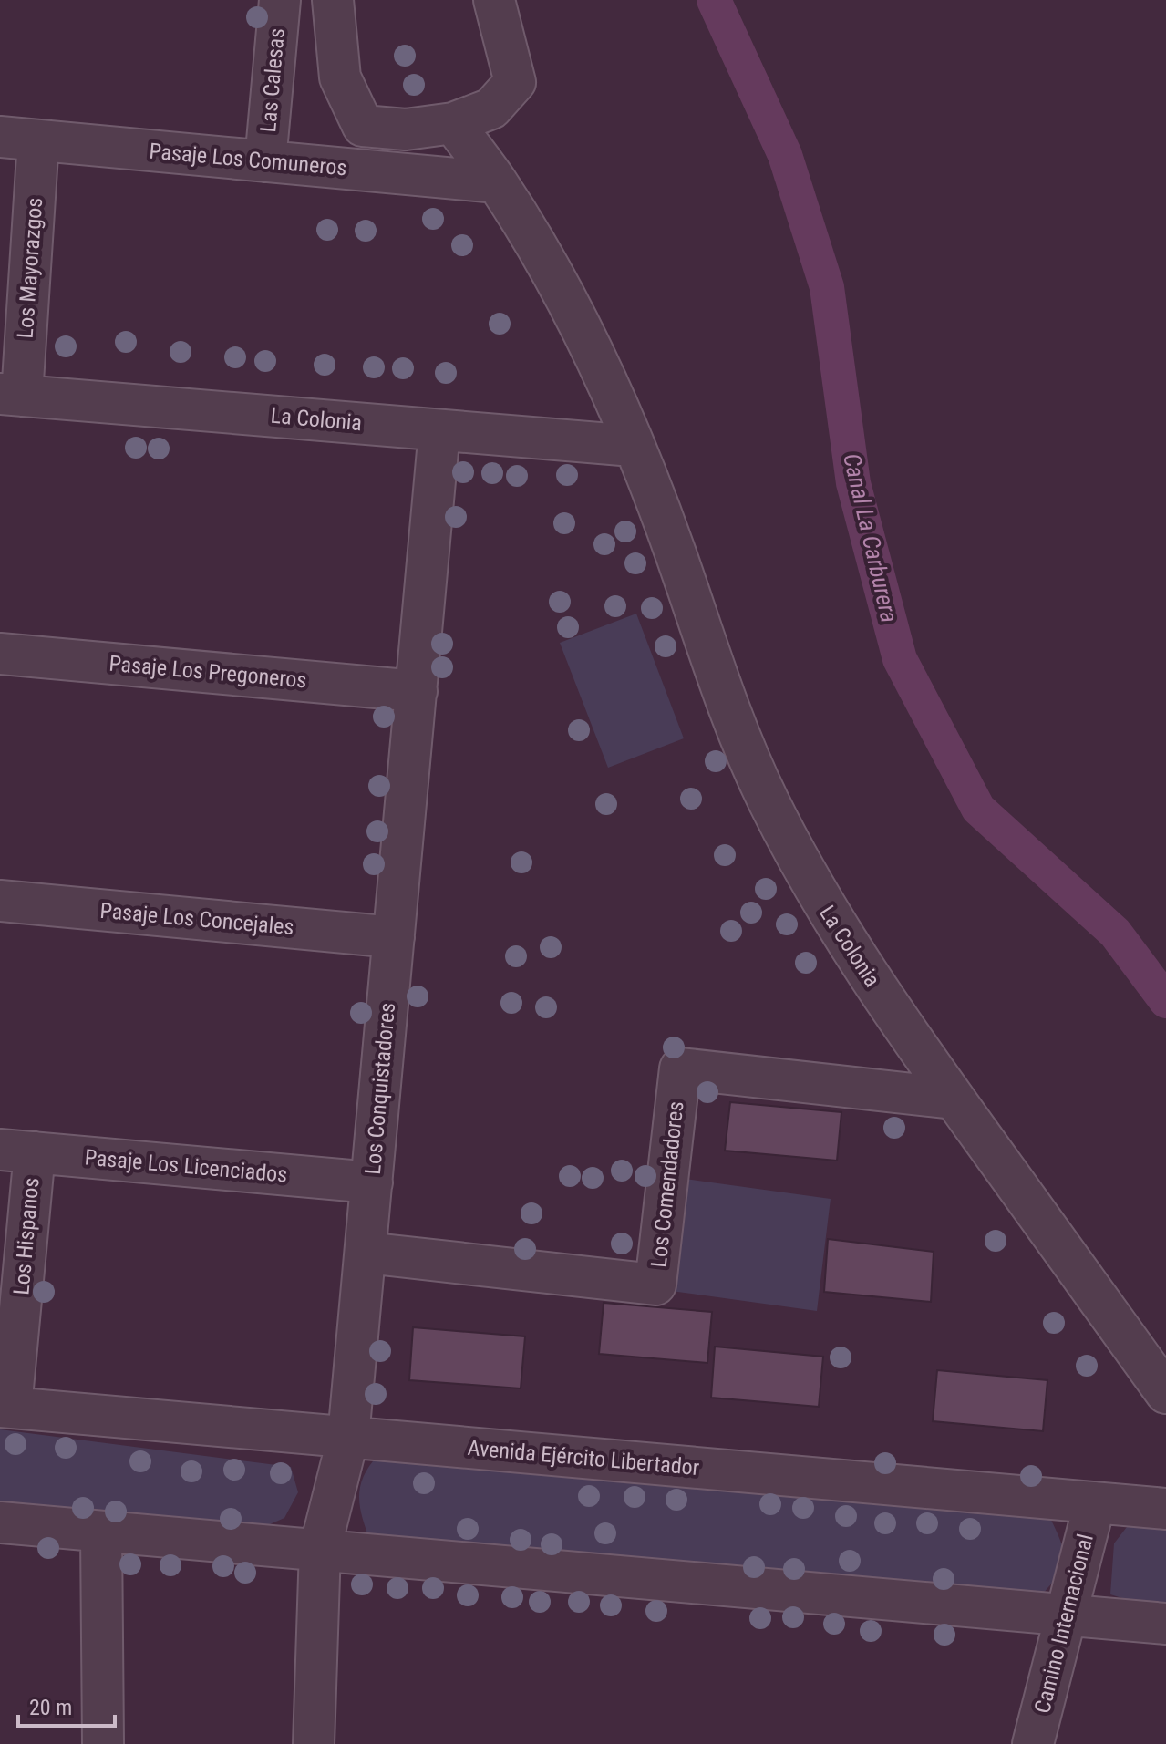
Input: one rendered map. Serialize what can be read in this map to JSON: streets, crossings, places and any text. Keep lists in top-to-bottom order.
{
  "streets": {
    "street": [
      "Las Calesas",
      "Pasaje Los Comuneros",
      "Los Mayorazgos",
      "La Colonia",
      "Pasaje Los Pregoneros",
      "Pasaje Los Concejales",
      "Los Conquistadores",
      "Pasaje Los Licenciados",
      "Los Comendadores",
      "Los Hispanos",
      "Avenida Ejército Libertador",
      "Camino Internacional"
    ]
  },
  "crossings": [
    ["Las Calesas", "Pasaje Los Comuneros"],
    ["Pasaje Los Comuneros", "Los Mayorazgos"],
    ["Pasaje Los Comuneros", "La Colonia"],
    ["Los Mayorazgos", "La Colonia"],
    ["La Colonia", "Los Conquistadores"],
    ["La Colonia", "Los Comendadores"],
    ["Pasaje Los Pregoneros", "Los Conquistadores"],
    ["Pasaje Los Concejales", "Los Conquistadores"],
    ["Los Conquistadores", "Pasaje Los Licenciados"],
    ["Los Conquistadores", "Los Comendadores"],
    ["Los Conquistadores", "Avenida Ejército Libertador"],
    ["Pasaje Los Licenciados", "Los Hispanos"],
    ["Los Hispanos", "Avenida Ejército Libertador"],
    ["Avenida Ejército Libertador", "Camino Internacional"]
  ],
  "water": ["Canal La Carburera"],
  "scale_bar": "20 m"
}
